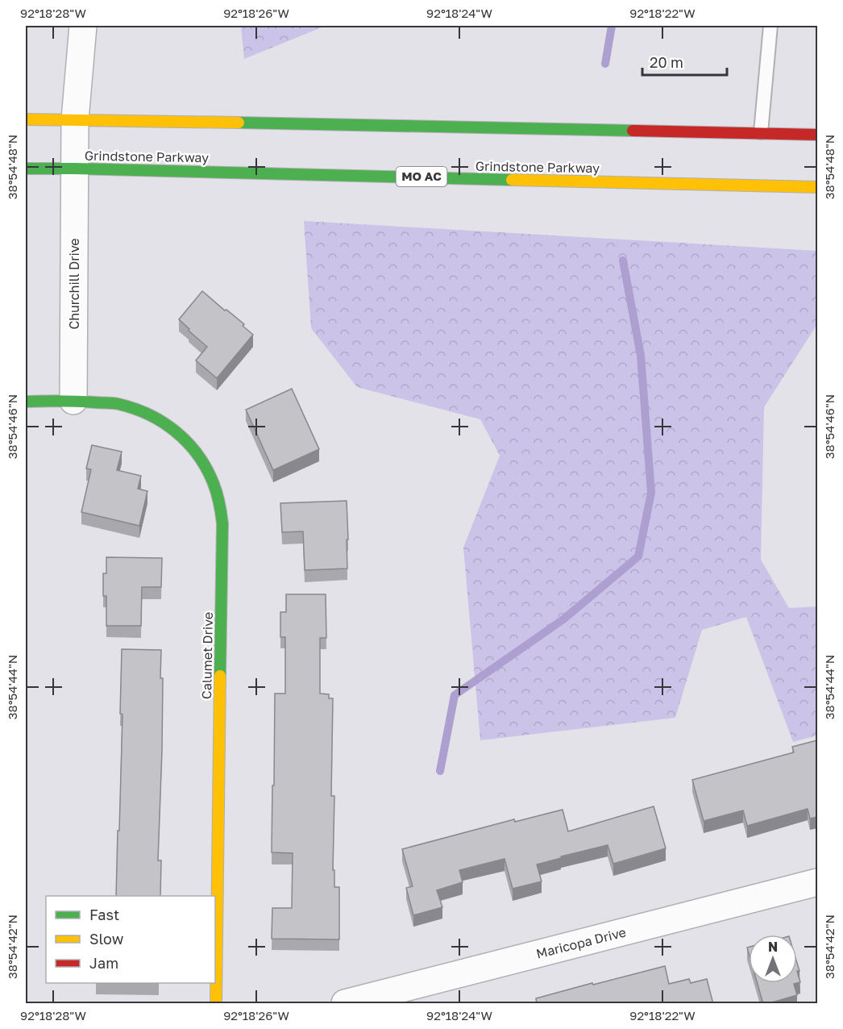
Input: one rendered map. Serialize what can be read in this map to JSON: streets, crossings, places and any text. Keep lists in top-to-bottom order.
{
  "streets": {
    "main road": ["Grindstone Parkway", "MO AC", "Calumet Drive"],
    "street": ["Churchill Drive", "Maricopa Drive"]
  },
  "crossings": [
    ["Grindstone Parkway", "Churchill Drive"],
    ["Churchill Drive", "Calumet Drive"]
  ],
  "legend": ["Fast", "Slow", "Jam"],
  "scale_bar": "20 m",
  "north": "top",
  "coordinates": [
    "92°18'28\"W",
    "92°18'26\"W",
    "92°18'24\"W",
    "92°18'22\"W",
    "38°54'48\"N",
    "38°54'46\"N",
    "38°54'44\"N",
    "38°54'42\"N"
  ]
}
